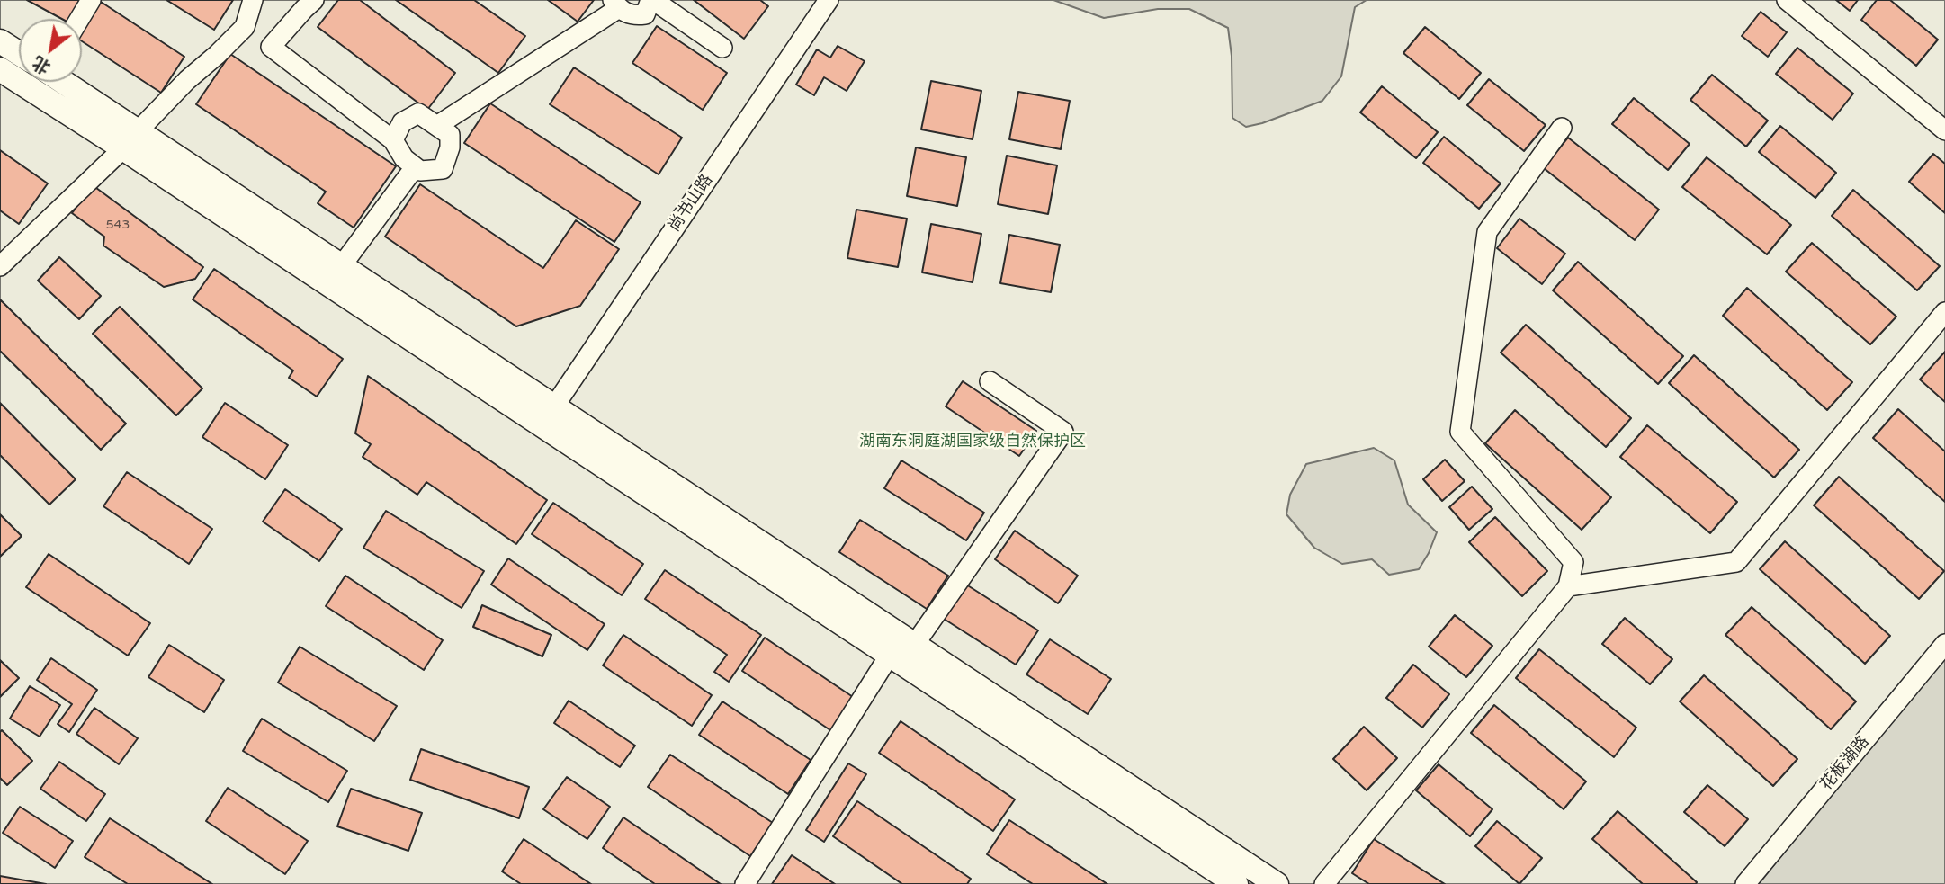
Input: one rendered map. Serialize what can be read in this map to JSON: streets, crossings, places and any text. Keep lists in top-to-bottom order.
{
  "streets": {
    "street": ["尚书山路", "花板湖路"]
  },
  "parks": ["湖南东洞庭湖国家级自然保护区"],
  "house_numbers": ["543"],
  "north": "bottom left"
}
